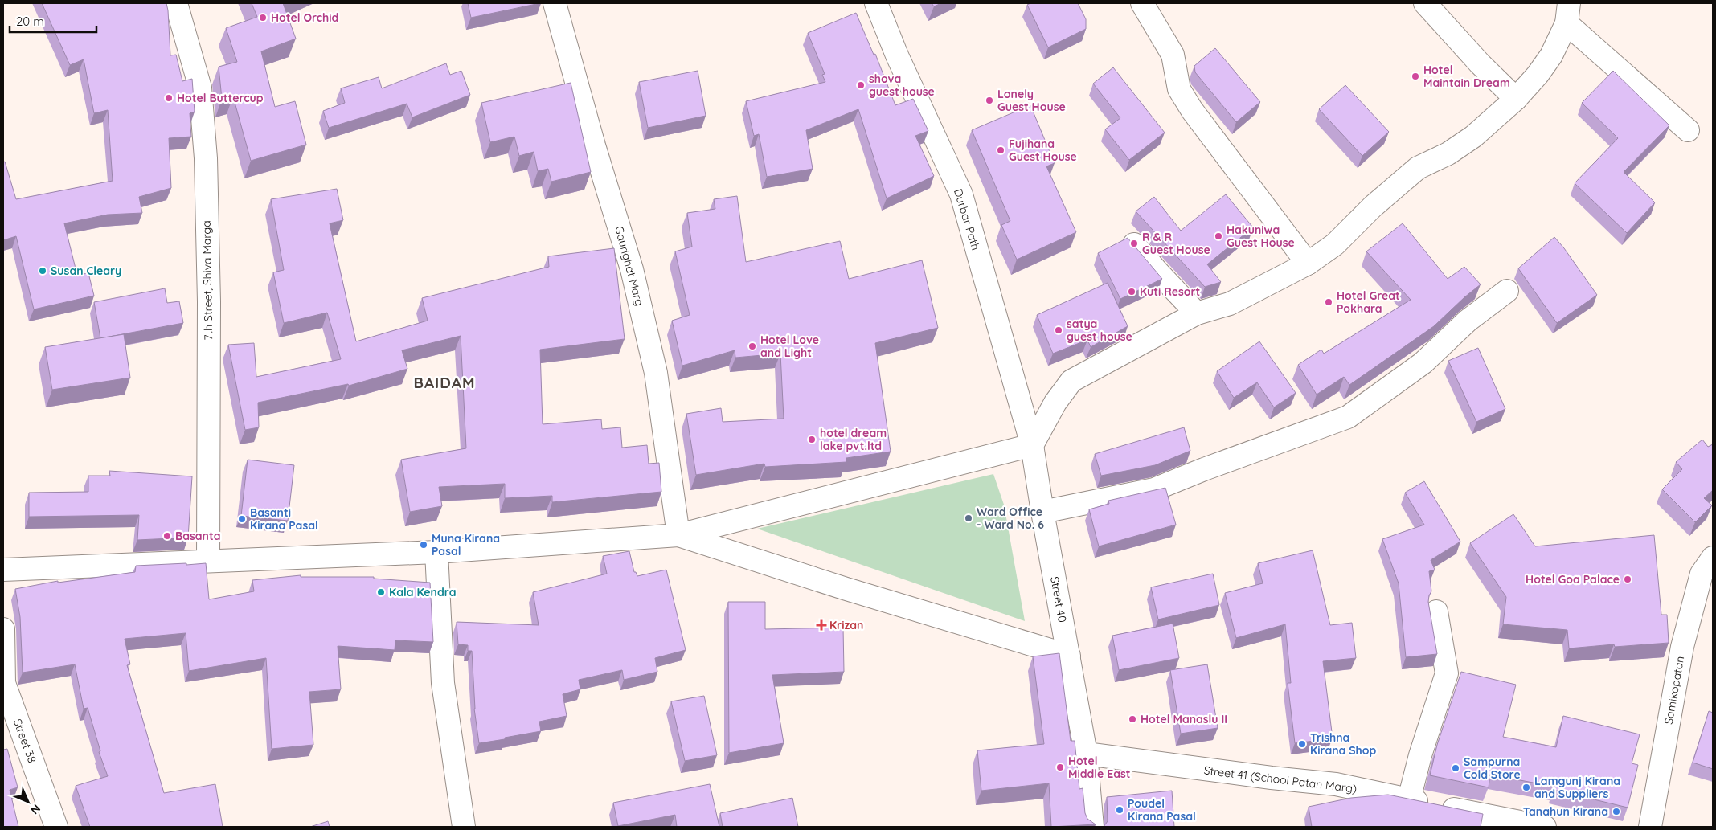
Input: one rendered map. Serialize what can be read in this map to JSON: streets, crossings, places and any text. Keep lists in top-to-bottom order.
{
  "streets": {
    "street": [
      "Durbar Path",
      "Gaurighat Marg",
      "7th Street, Shiva Marga",
      "Street 40",
      "Samikopatan",
      "Street 38",
      "Street 41 (School Patan Marg)"
    ]
  },
  "crossings": [
    ["Durbar Path", "Street 40"],
    ["Street 40", "Street 41 (School Patan Marg)"]
  ],
  "districts": ["BAIDAM"],
  "places": {
    "other": [
      "Hotel Orchid",
      "Hotel Maintain Dream",
      "shova guest house",
      "Hotel Buttercup",
      "Lonely Guest House",
      "Fujihana Guest House",
      "Hakuniwa Guest House",
      "R & R Guest House",
      "Susan Cleary",
      "Kuti Resort",
      "Hotel Great Pokhara",
      "satya guest house",
      "Hotel Love and Light",
      "hotel dream lake pvt.ltd",
      "Ward Office - Ward No. 6",
      "Basanti Kirana Pasal",
      "Basanta",
      "Muna Kirana Pasal",
      "Hotel Goa Palace",
      "Kala Kendra",
      "Hotel Manaslu II",
      "Trishna Kirana Shop",
      "Hotel Middle East",
      "Sampurna Cold Store",
      "Lamgunj Kirana and Suppliers",
      "Poudel Kirana Pasal",
      "Tanahun Kirana"
    ],
    "health": ["Krizan"]
  },
  "scale_bar": "20 m",
  "north": "bottom right"
}
